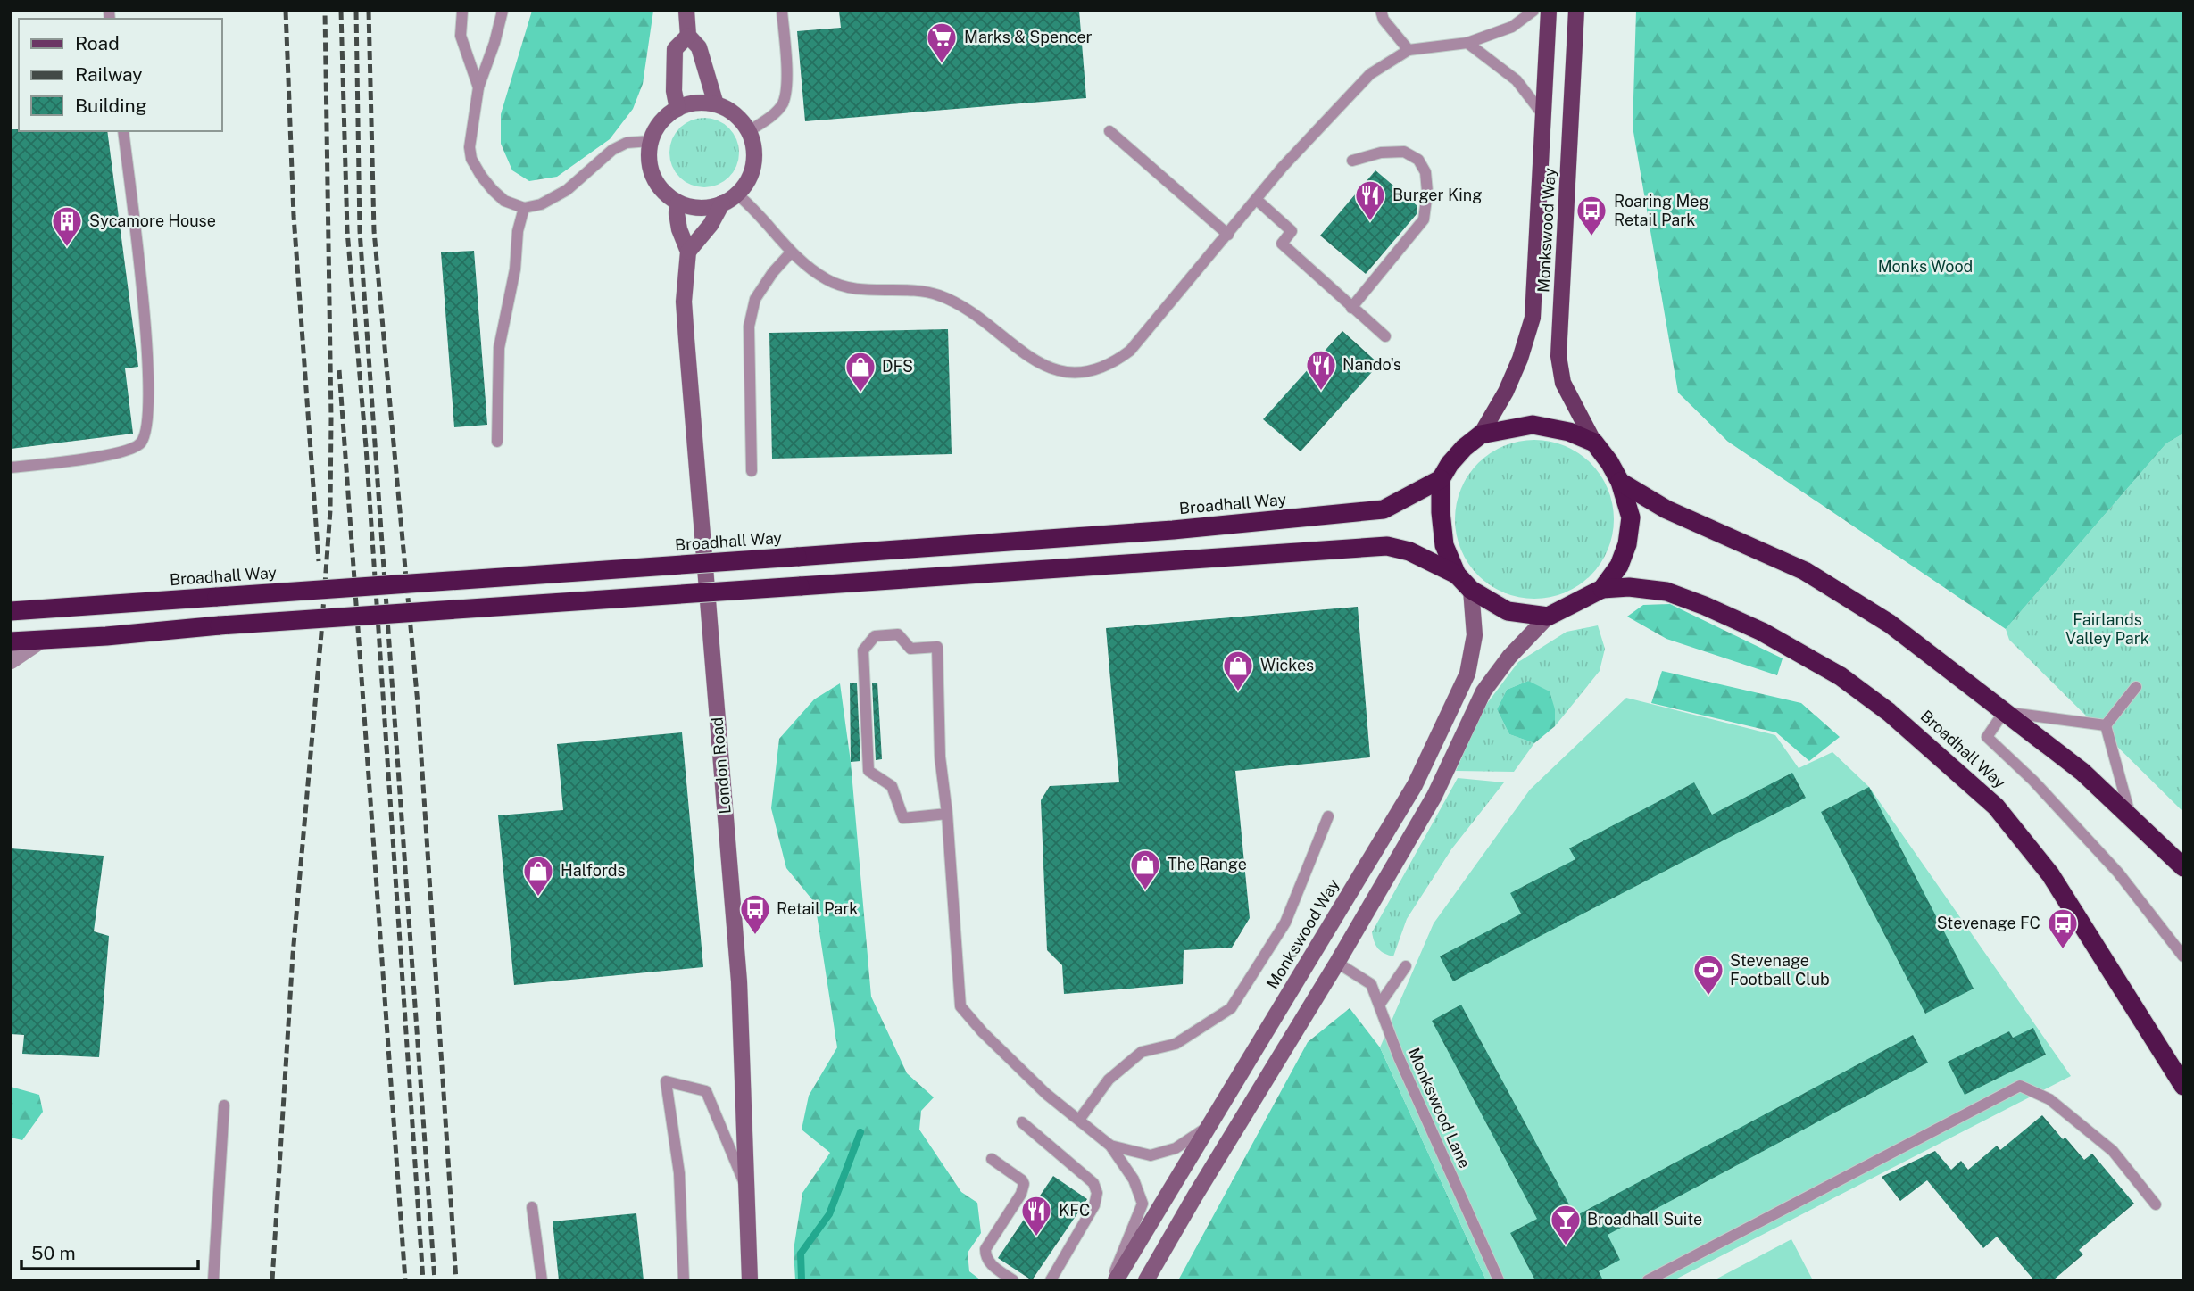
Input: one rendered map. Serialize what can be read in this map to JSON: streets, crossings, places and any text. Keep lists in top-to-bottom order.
{
  "streets": {
    "highway": ["Broadhall Way"],
    "main road": ["Monkswood Way", "London Road"],
    "lane": ["Monkswood Lane"]
  },
  "crossings": [
    ["Monkswood Way", "Broadhall Way"]
  ],
  "parks": ["Monks Wood", "Fairlands Valley Park"],
  "places": {
    "supermarket": ["Marks & Spencer"],
    "restaurant": ["Burger King", "Nando's", "KFC"],
    "bus stop": ["Roaring Meg Retail Park", "Retail Park", "Stevenage FC"],
    "building": ["Sycamore House"],
    "shop": [
      "DFS",
      "Wickes",
      "The Range",
      "Halfords"
    ],
    "sports": ["Stevenage Football Club"],
    "bar": ["Broadhall Suite"]
  },
  "legend": ["Road", "Railway", "Building"],
  "scale_bar": "50 m"
}
